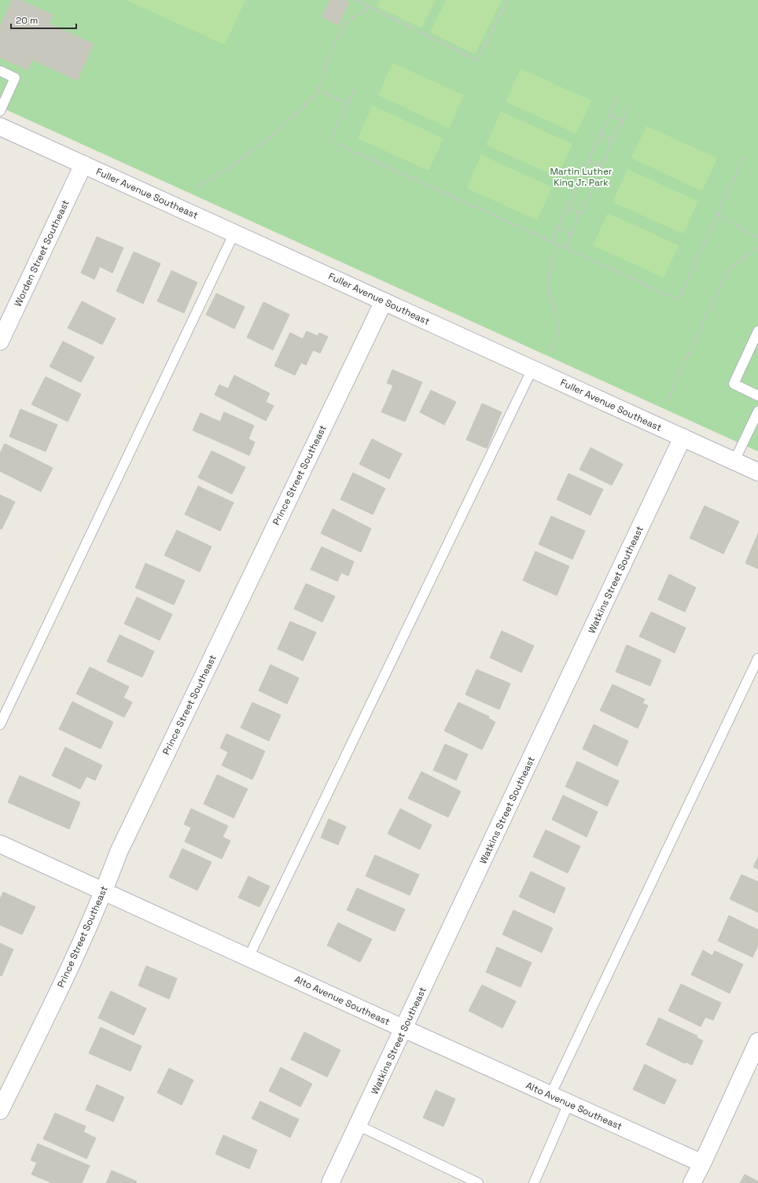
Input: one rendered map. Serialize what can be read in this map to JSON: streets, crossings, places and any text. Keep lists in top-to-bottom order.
{
  "streets": {
    "street": [
      "Fuller Avenue Southeast",
      "Worden Street Southeast",
      "Prince Street Southeast",
      "Watkins Street Southeast",
      "Alto Avenue Southeast"
    ]
  },
  "crossings": [
    ["Fuller Avenue Southeast", "Worden Street Southeast"],
    ["Fuller Avenue Southeast", "Prince Street Southeast"],
    ["Fuller Avenue Southeast", "Watkins Street Southeast"],
    ["Prince Street Southeast", "Alto Avenue Southeast"],
    ["Watkins Street Southeast", "Alto Avenue Southeast"]
  ],
  "parks": ["Martin Luther King Jr. Park"],
  "scale_bar": "20 m"
}
